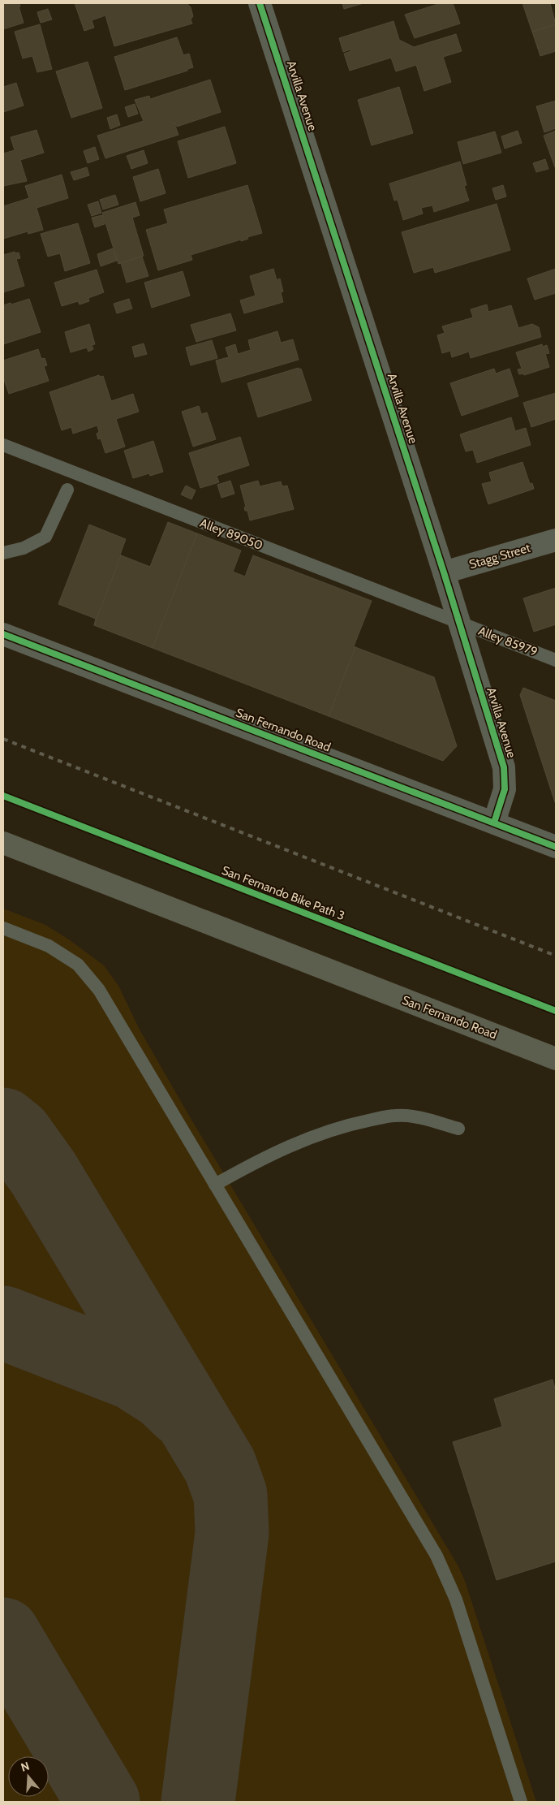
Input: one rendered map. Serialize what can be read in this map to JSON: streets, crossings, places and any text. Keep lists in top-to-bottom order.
{
  "streets": {
    "main road": ["San Fernando Road"],
    "street": ["Arvilla Avenue", "Stagg Street"],
    "lane": ["Alley 89050", "Alley 85979"],
    "cycle path": ["San Fernando Bike Path 3"]
  },
  "crossings": [
    ["Arvilla Avenue", "Alley 89050"],
    ["Arvilla Avenue", "Stagg Street"],
    ["Arvilla Avenue", "Alley 85979"],
    ["Arvilla Avenue", "San Fernando Road"],
    ["Alley 89050", "Alley 85979"]
  ],
  "north": "top"
}
